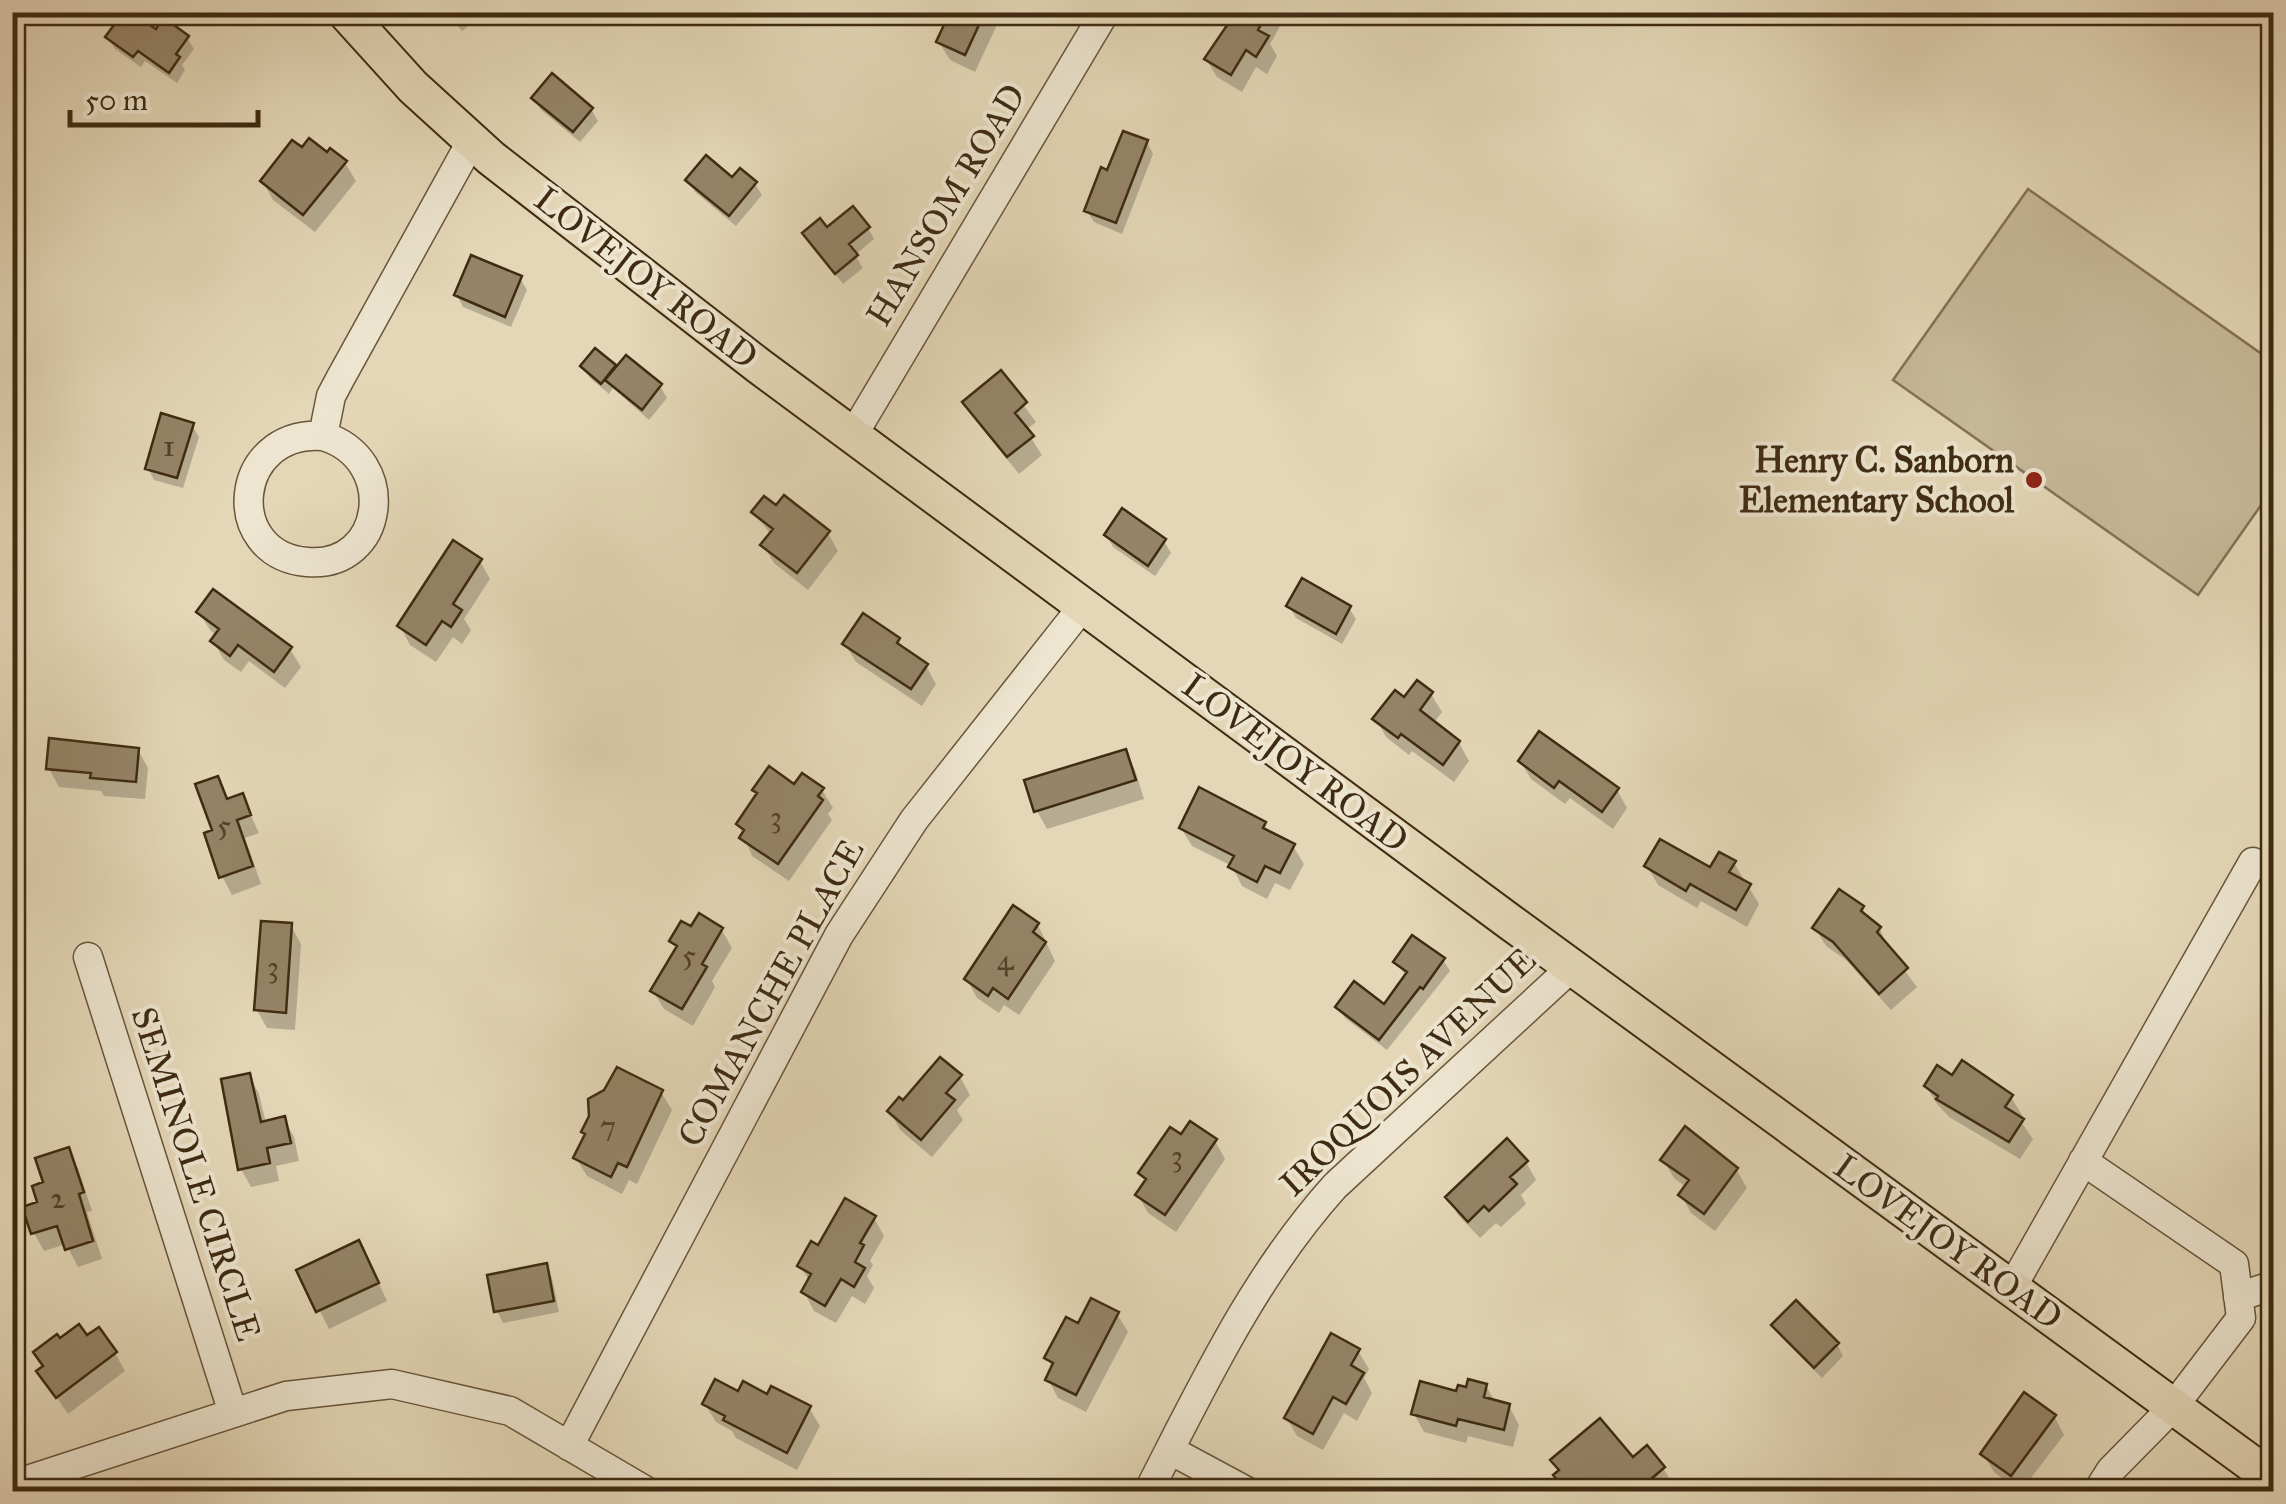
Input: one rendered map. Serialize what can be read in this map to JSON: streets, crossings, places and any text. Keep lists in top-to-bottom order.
{
  "streets": {
    "main road": ["LOVEJOY ROAD"],
    "street": [
      "HANSOM ROAD",
      "COMANCHE PLACE",
      "IROQUOIS AVENUE",
      "SEMINOLE CIRCLE"
    ]
  },
  "crossings": [
    ["HANSOM ROAD", "LOVEJOY ROAD"],
    ["LOVEJOY ROAD", "COMANCHE PLACE"],
    ["LOVEJOY ROAD", "IROQUOIS AVENUE"]
  ],
  "places": ["Henry C. Sanborn Elementary School"],
  "house_numbers": [
    "1",
    "3",
    "5",
    "5",
    "4",
    "3",
    "7",
    "3",
    "2"
  ],
  "scale_bar": "50 m"
}
